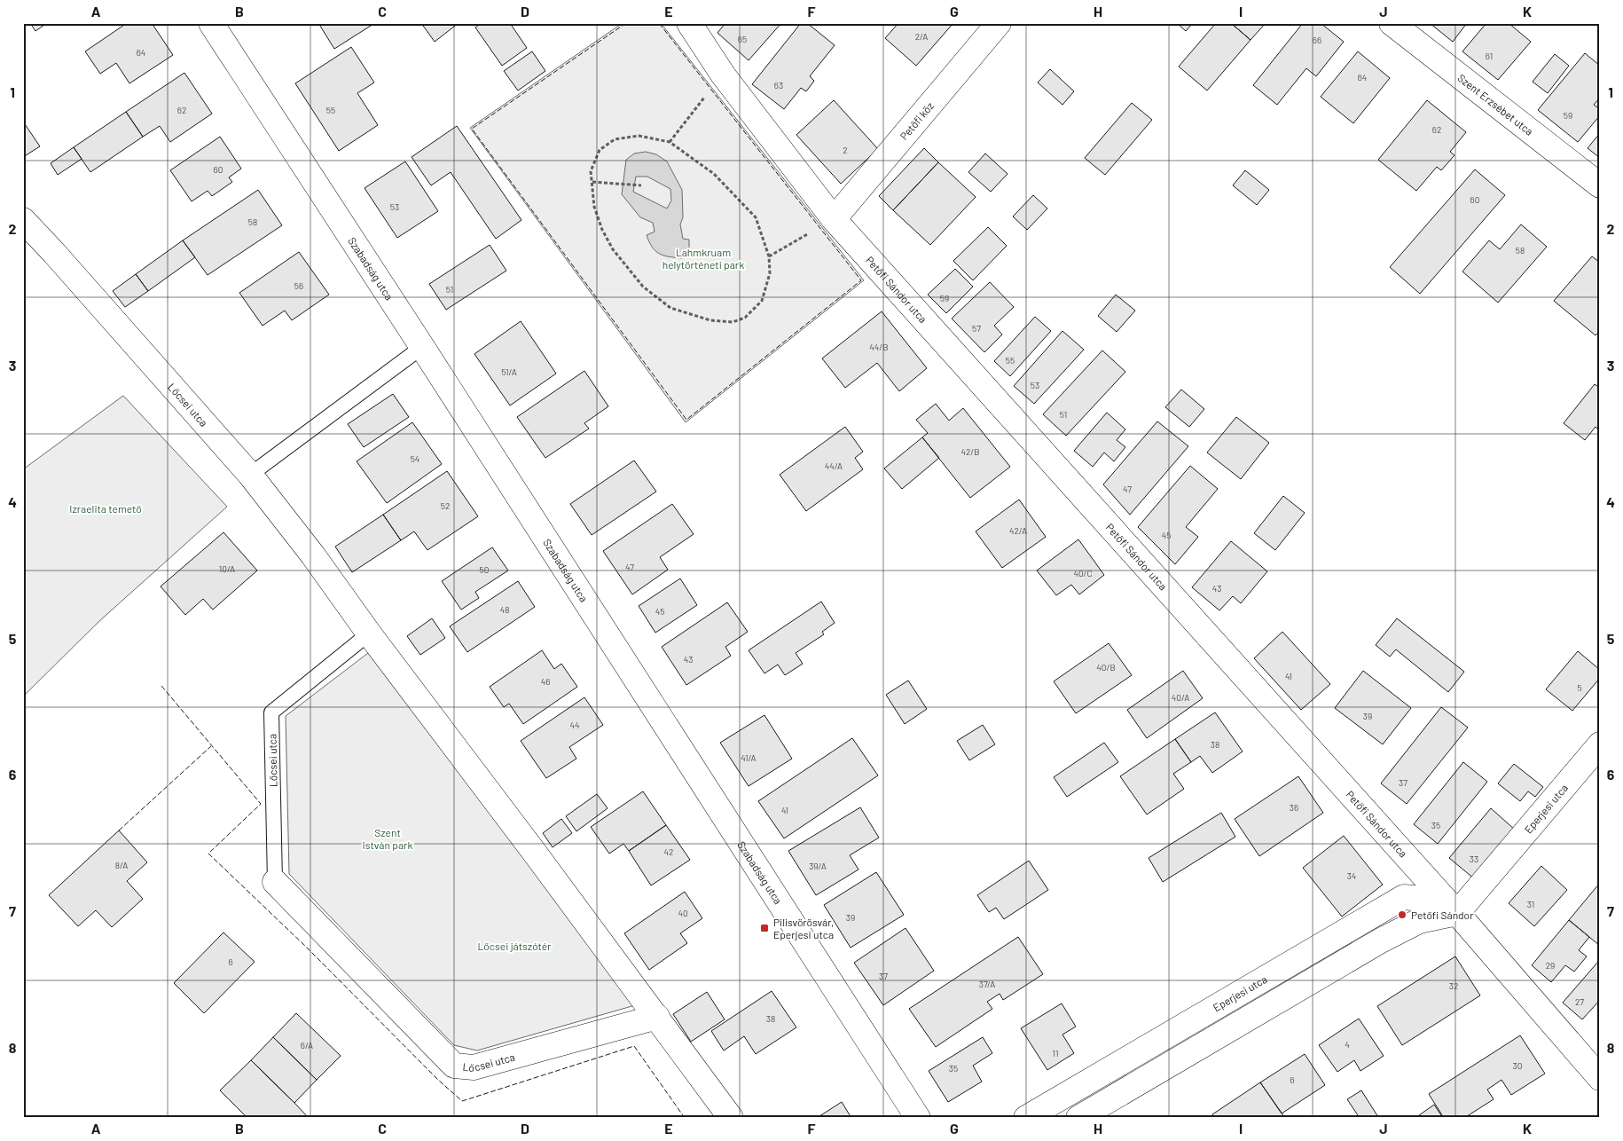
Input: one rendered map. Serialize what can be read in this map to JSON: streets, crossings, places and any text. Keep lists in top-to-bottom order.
{
  "streets": {
    "street": [
      "Szent Erzsébet utca",
      "Petőfi köz",
      "Szabadság utca",
      "Petőfi Sándor utca",
      "Lőcsei utca",
      "Eperjesi utca"
    ]
  },
  "crossings": [
    ["Petőfi köz", "Petőfi Sándor utca"],
    ["Petőfi Sándor utca", "Eperjesi utca"]
  ],
  "parks": [
    "Lahmkruam helytörténeti park",
    "Izraelita temető",
    "Szent István park",
    "Lőcsei játszótér"
  ],
  "places": {
    "other": ["Petőfi Sándor"],
    "transit": ["Pilisvörösvár, Eperjesi utca"]
  },
  "house_numbers": [
    "2/A",
    "65",
    "66",
    "64",
    "61",
    "64",
    "63",
    "62",
    "55",
    "59",
    "62",
    "2",
    "60",
    "60",
    "53",
    "58",
    "58",
    "56",
    "51",
    "59",
    "57",
    "44/B",
    "55",
    "51/A",
    "53",
    "51",
    "42/B",
    "54",
    "44/A",
    "47",
    "52",
    "42/A",
    "45",
    "47",
    "10/A",
    "50",
    "40/C",
    "43",
    "48",
    "45",
    "43",
    "40/B",
    "41",
    "46",
    "5",
    "40/A",
    "39",
    "44",
    "38",
    "41/A",
    "37",
    "36",
    "41",
    "35",
    "42",
    "33",
    "8/A",
    "39/A",
    "34",
    "31",
    "40",
    "39",
    "6",
    "29",
    "37",
    "37/A",
    "32",
    "27",
    "38",
    "4",
    "6/A",
    "11",
    "30",
    "35",
    "6"
  ],
  "grid": {
    "columns": [
      "A",
      "B",
      "C",
      "D",
      "E",
      "F",
      "G",
      "H",
      "I",
      "J",
      "K"
    ],
    "rows": [
      "1",
      "2",
      "3",
      "4",
      "5",
      "6",
      "7",
      "8"
    ]
  }
}
